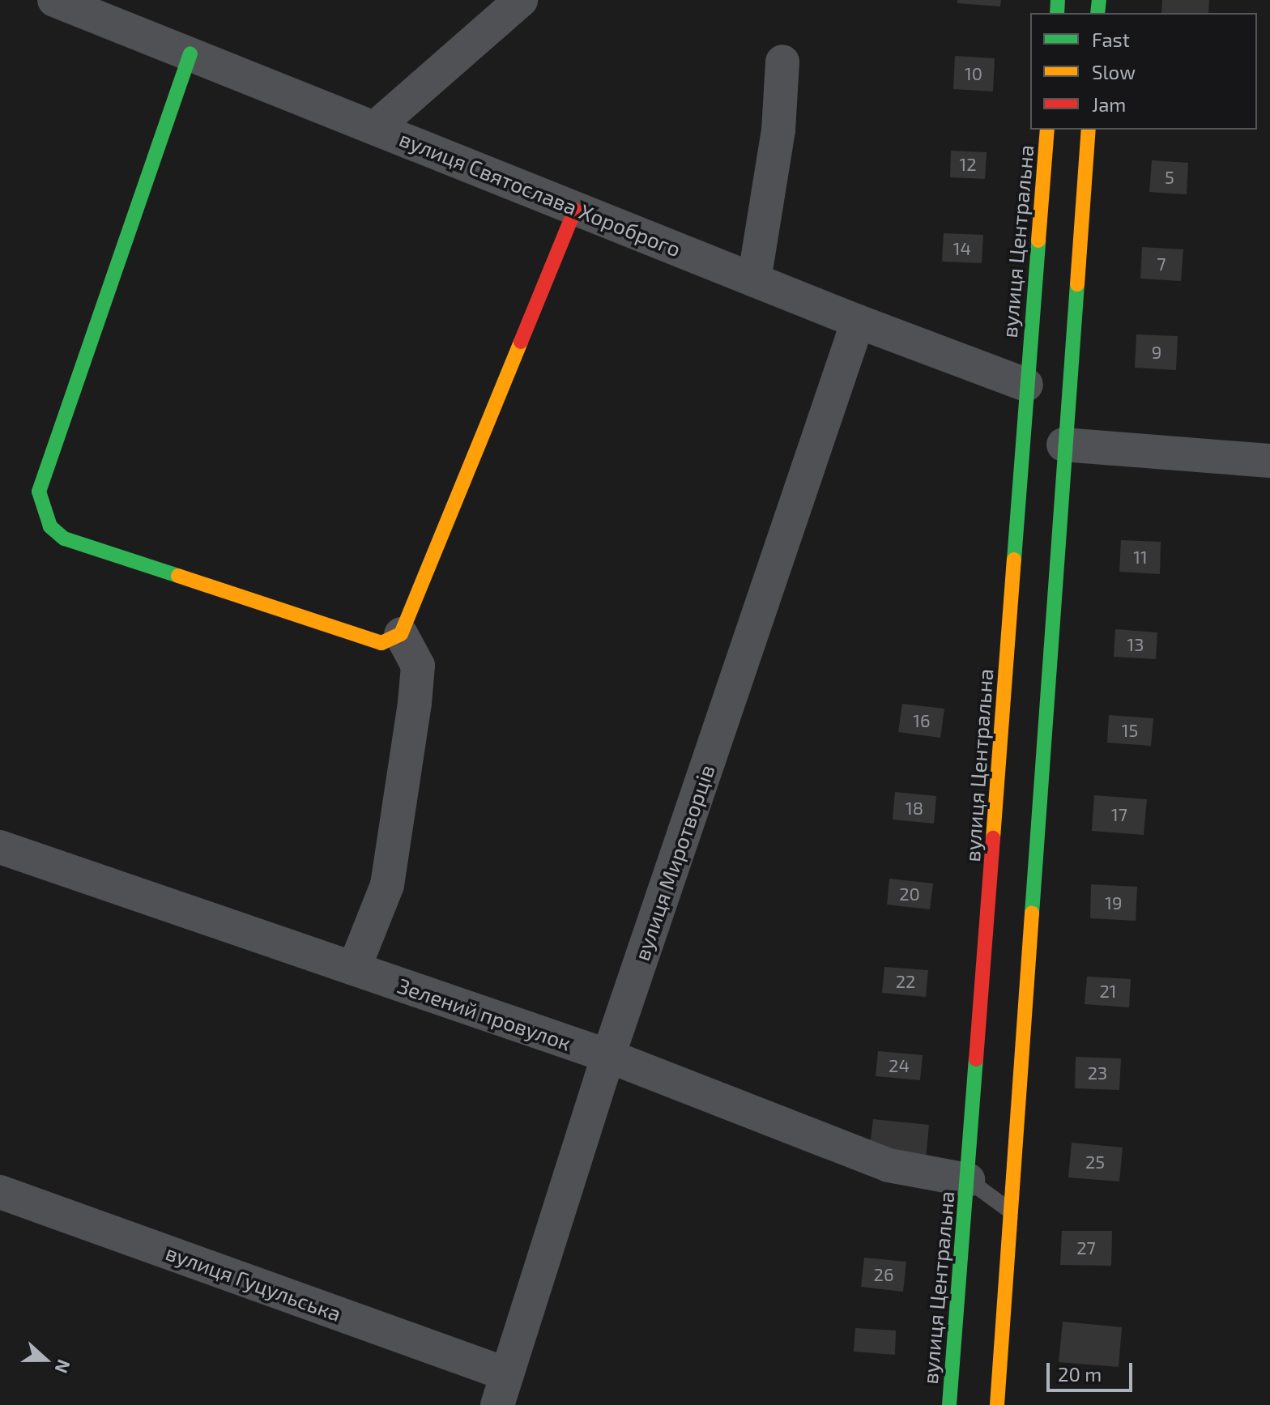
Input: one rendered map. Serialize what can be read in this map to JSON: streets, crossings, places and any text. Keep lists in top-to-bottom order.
{
  "streets": {
    "street": [
      "вулиця Святослава Хороброго",
      "вулиця Центральна",
      "вулиця Миротворців",
      "Зелений провулок",
      "вулиця Гуцульська"
    ]
  },
  "crossings": [
    ["вулиця Святослава Хороброго", "вулиця Центральна"],
    ["вулиця Святослава Хороброго", "вулиця Миротворців"],
    ["вулиця Центральна", "Зелений провулок"],
    ["вулиця Миротворців", "Зелений провулок"],
    ["вулиця Миротворців", "вулиця Гуцульська"]
  ],
  "house_numbers": [
    "10",
    "12",
    "5",
    "14",
    "7",
    "9",
    "11",
    "13",
    "16",
    "15",
    "18",
    "17",
    "20",
    "19",
    "22",
    "21",
    "24",
    "23",
    "25",
    "27",
    "26"
  ],
  "legend": ["Fast", "Slow", "Jam"],
  "scale_bar": "20 m",
  "north": "right"
}
